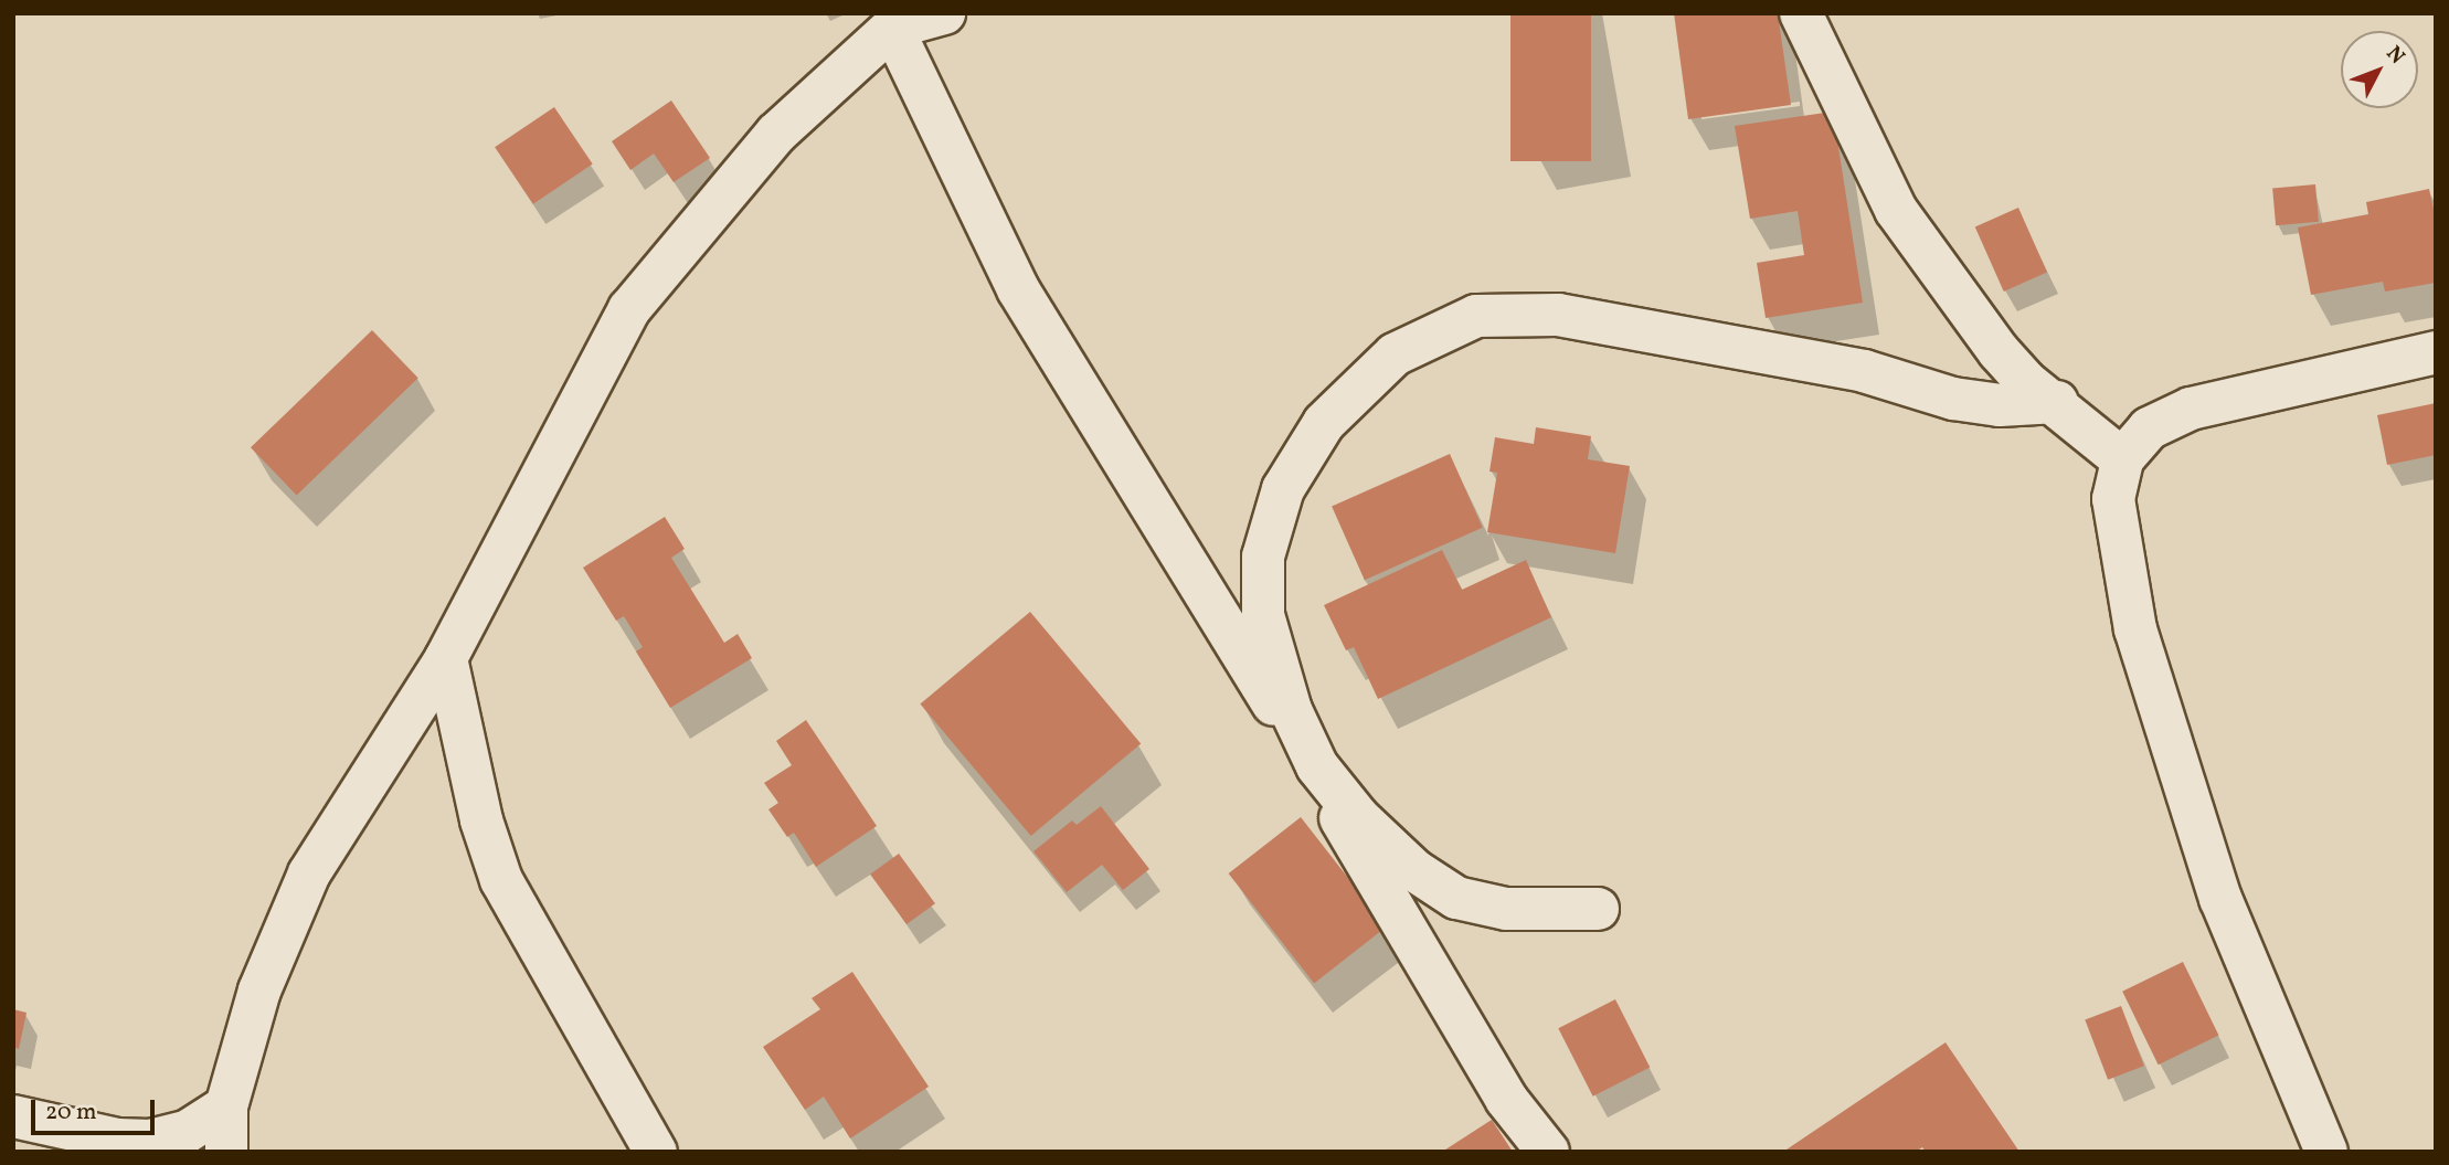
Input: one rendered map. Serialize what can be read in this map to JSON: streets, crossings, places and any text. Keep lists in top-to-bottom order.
{
  "scale_bar": "20 m",
  "north": "top right"
}
